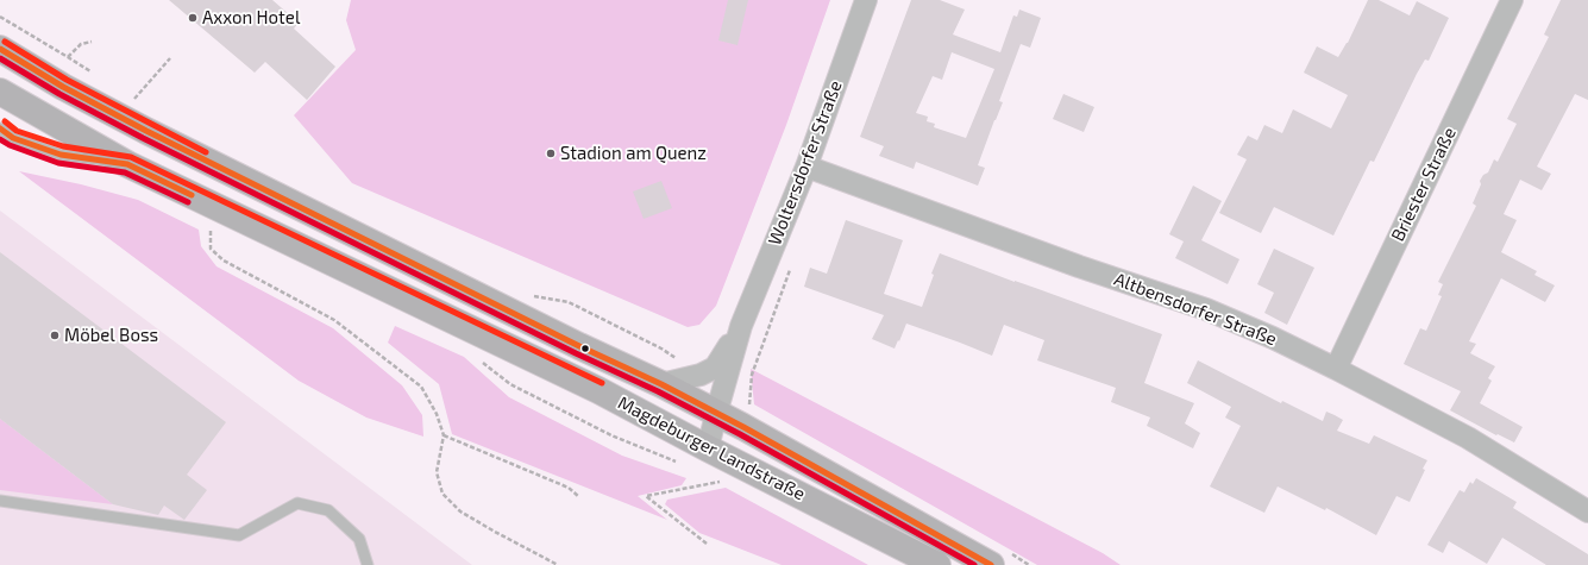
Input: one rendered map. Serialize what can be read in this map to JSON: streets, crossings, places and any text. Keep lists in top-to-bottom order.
{
  "streets": {
    "main road": ["Magdeburger Landstraße"],
    "street": ["Woltersdorfer Straße", "Briester Straße", "Altbensdorfer Straße"]
  },
  "crossings": [
    ["Woltersdorfer Straße", "Altbensdorfer Straße"],
    ["Woltersdorfer Straße", "Magdeburger Landstraße"],
    ["Briester Straße", "Altbensdorfer Straße"]
  ],
  "places": ["Axxon Hotel", "Stadion am Quenz", "Möbel Boss"]
}
